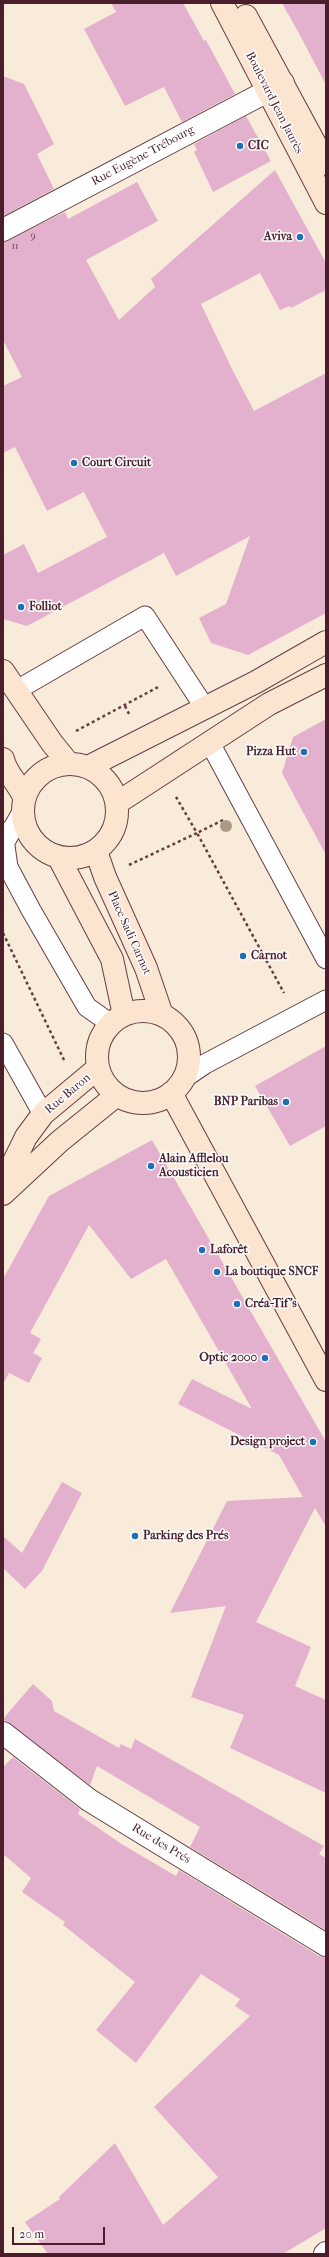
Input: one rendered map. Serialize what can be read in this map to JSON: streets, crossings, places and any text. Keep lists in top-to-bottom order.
{
  "streets": {
    "main road": ["Boulevard Jean Jaurès", "Place Sadi Carnot", "Rue Baron"],
    "street": ["Rue Eugène Trébourg", "Rue des Prés"]
  },
  "crossings": [
    ["Boulevard Jean Jaurès", "Rue Eugène Trébourg"],
    ["Place Sadi Carnot", "Rue Baron"]
  ],
  "places": [
    "CIC",
    "Aviva",
    "Court Circuit",
    "Folliot",
    "Pizza Hut",
    "Carnot",
    "BNP Paribas",
    "Alain Afflelou Acousticien",
    "Laforêt",
    "La boutique SNCF",
    "Créa-Tif's",
    "Optic 2000",
    "Design project",
    "Parking des Prés"
  ],
  "house_numbers": ["9", "11"],
  "scale_bar": "20 m"
}
